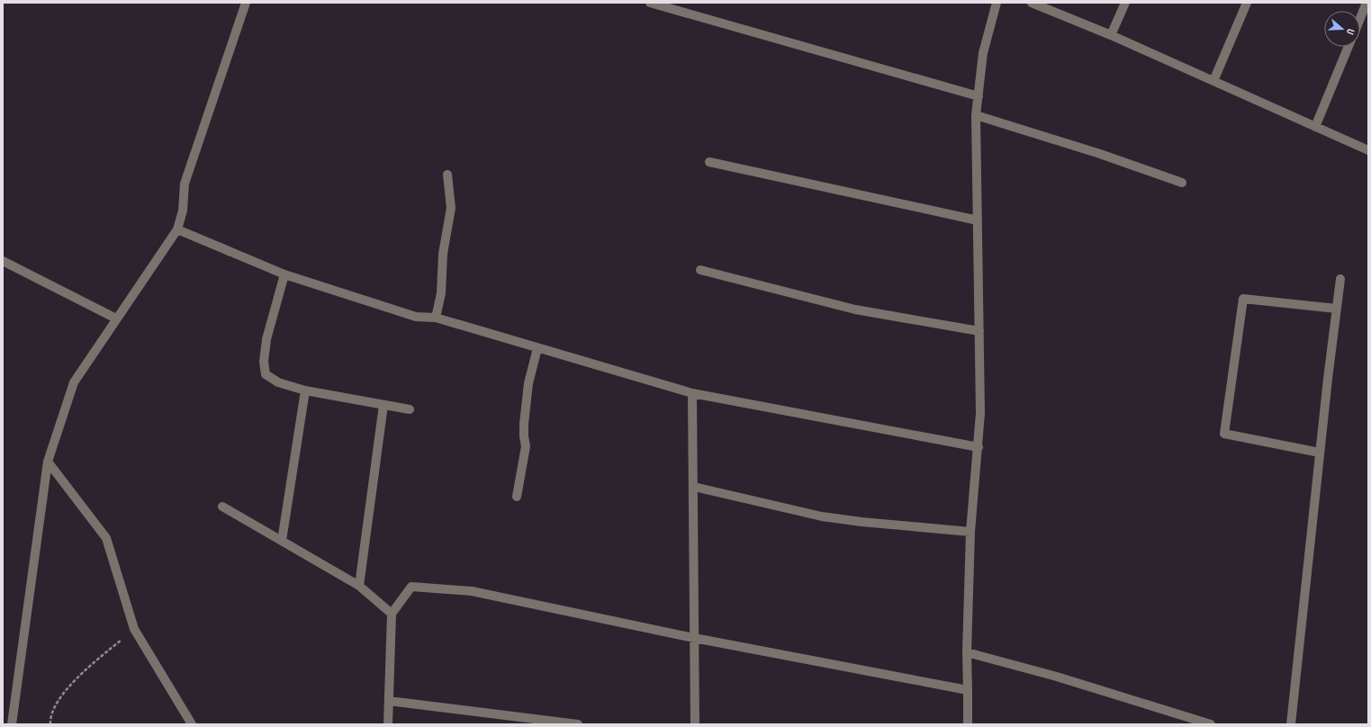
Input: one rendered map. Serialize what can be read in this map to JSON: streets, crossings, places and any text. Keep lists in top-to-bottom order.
{
  "north": "right"
}
